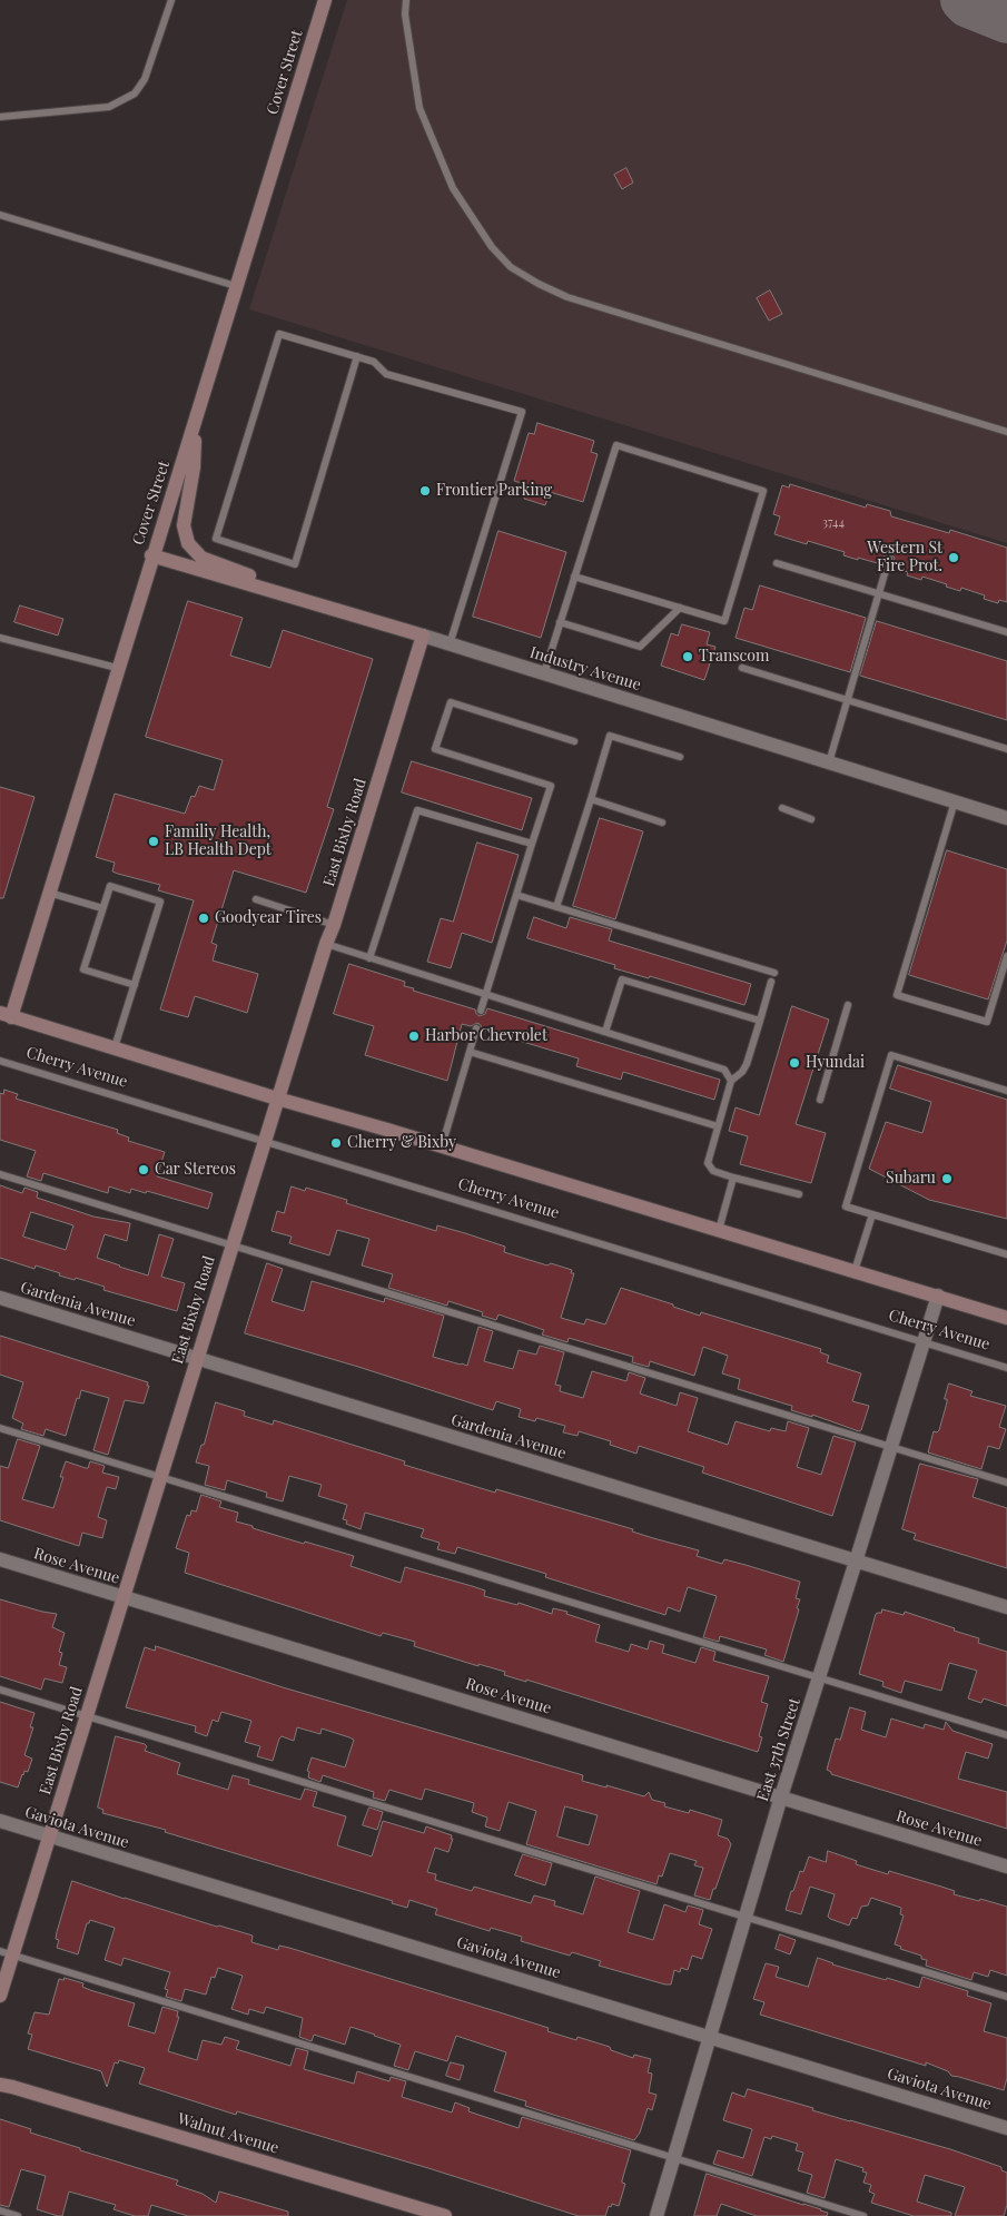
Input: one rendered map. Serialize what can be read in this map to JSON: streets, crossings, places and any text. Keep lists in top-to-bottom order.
{
  "streets": {
    "street": [
      "Cover Street",
      "Industry Avenue",
      "East Bixby Road",
      "Cherry Avenue",
      "Gardenia Avenue",
      "Rose Avenue",
      "East 37th Street",
      "Gaviota Avenue",
      "Walnut Avenue"
    ]
  },
  "crossings": [
    ["Cover Street", "Industry Avenue"],
    ["Cover Street", "Cherry Avenue"],
    ["Industry Avenue", "East Bixby Road"],
    ["East Bixby Road", "Cherry Avenue"],
    ["East Bixby Road", "Gardenia Avenue"],
    ["East Bixby Road", "Rose Avenue"],
    ["East Bixby Road", "Gaviota Avenue"],
    ["Cherry Avenue", "East 37th Street"],
    ["Gardenia Avenue", "East 37th Street"],
    ["Rose Avenue", "East 37th Street"],
    ["East 37th Street", "Gaviota Avenue"]
  ],
  "places": [
    "Frontier Parking",
    "Western St Fire Prot.",
    "Transcom",
    "Familiy Health, LB Health Dept",
    "Goodyear Tires",
    "Harbor Chevrolet",
    "Hyundai",
    "Cherry & Bixby",
    "Car Stereos",
    "Subaru"
  ],
  "house_numbers": ["3744"]
}
